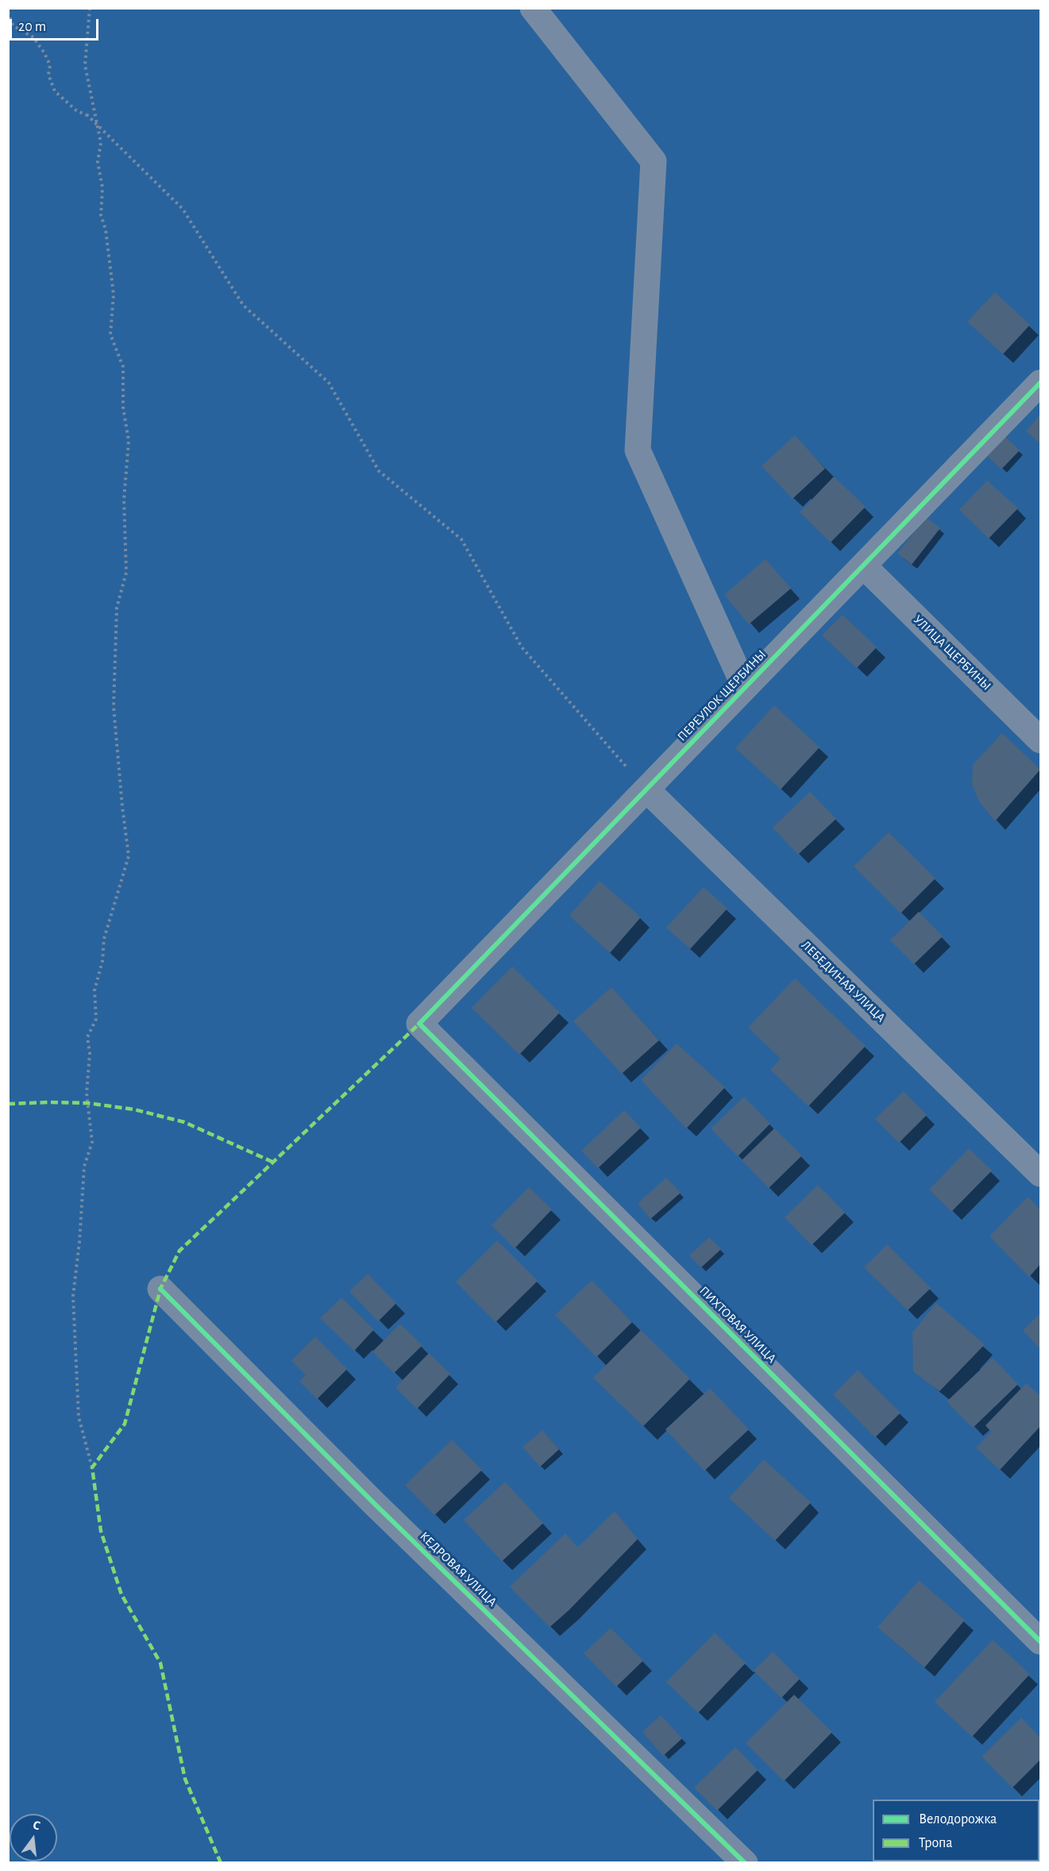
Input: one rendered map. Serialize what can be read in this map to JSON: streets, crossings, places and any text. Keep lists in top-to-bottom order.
{
  "streets": {
    "street": [
      "УЛИЦА ЩЕРБИНЫ",
      "ПЕРЕУЛОК ЩЕРБИНЫ",
      "ЛЕБЕДИНАЯ УЛИЦА",
      "ПИХТОВАЯ УЛИЦА",
      "КЕДРОВАЯ УЛИЦА"
    ]
  },
  "crossings": [
    ["УЛИЦА ЩЕРБИНЫ", "ПЕРЕУЛОК ЩЕРБИНЫ"],
    ["ПЕРЕУЛОК ЩЕРБИНЫ", "ЛЕБЕДИНАЯ УЛИЦА"],
    ["ПЕРЕУЛОК ЩЕРБИНЫ", "ПИХТОВАЯ УЛИЦА"]
  ],
  "legend": ["Велодорожка", "Тропа"],
  "scale_bar": "20 m",
  "north": "top"
}
